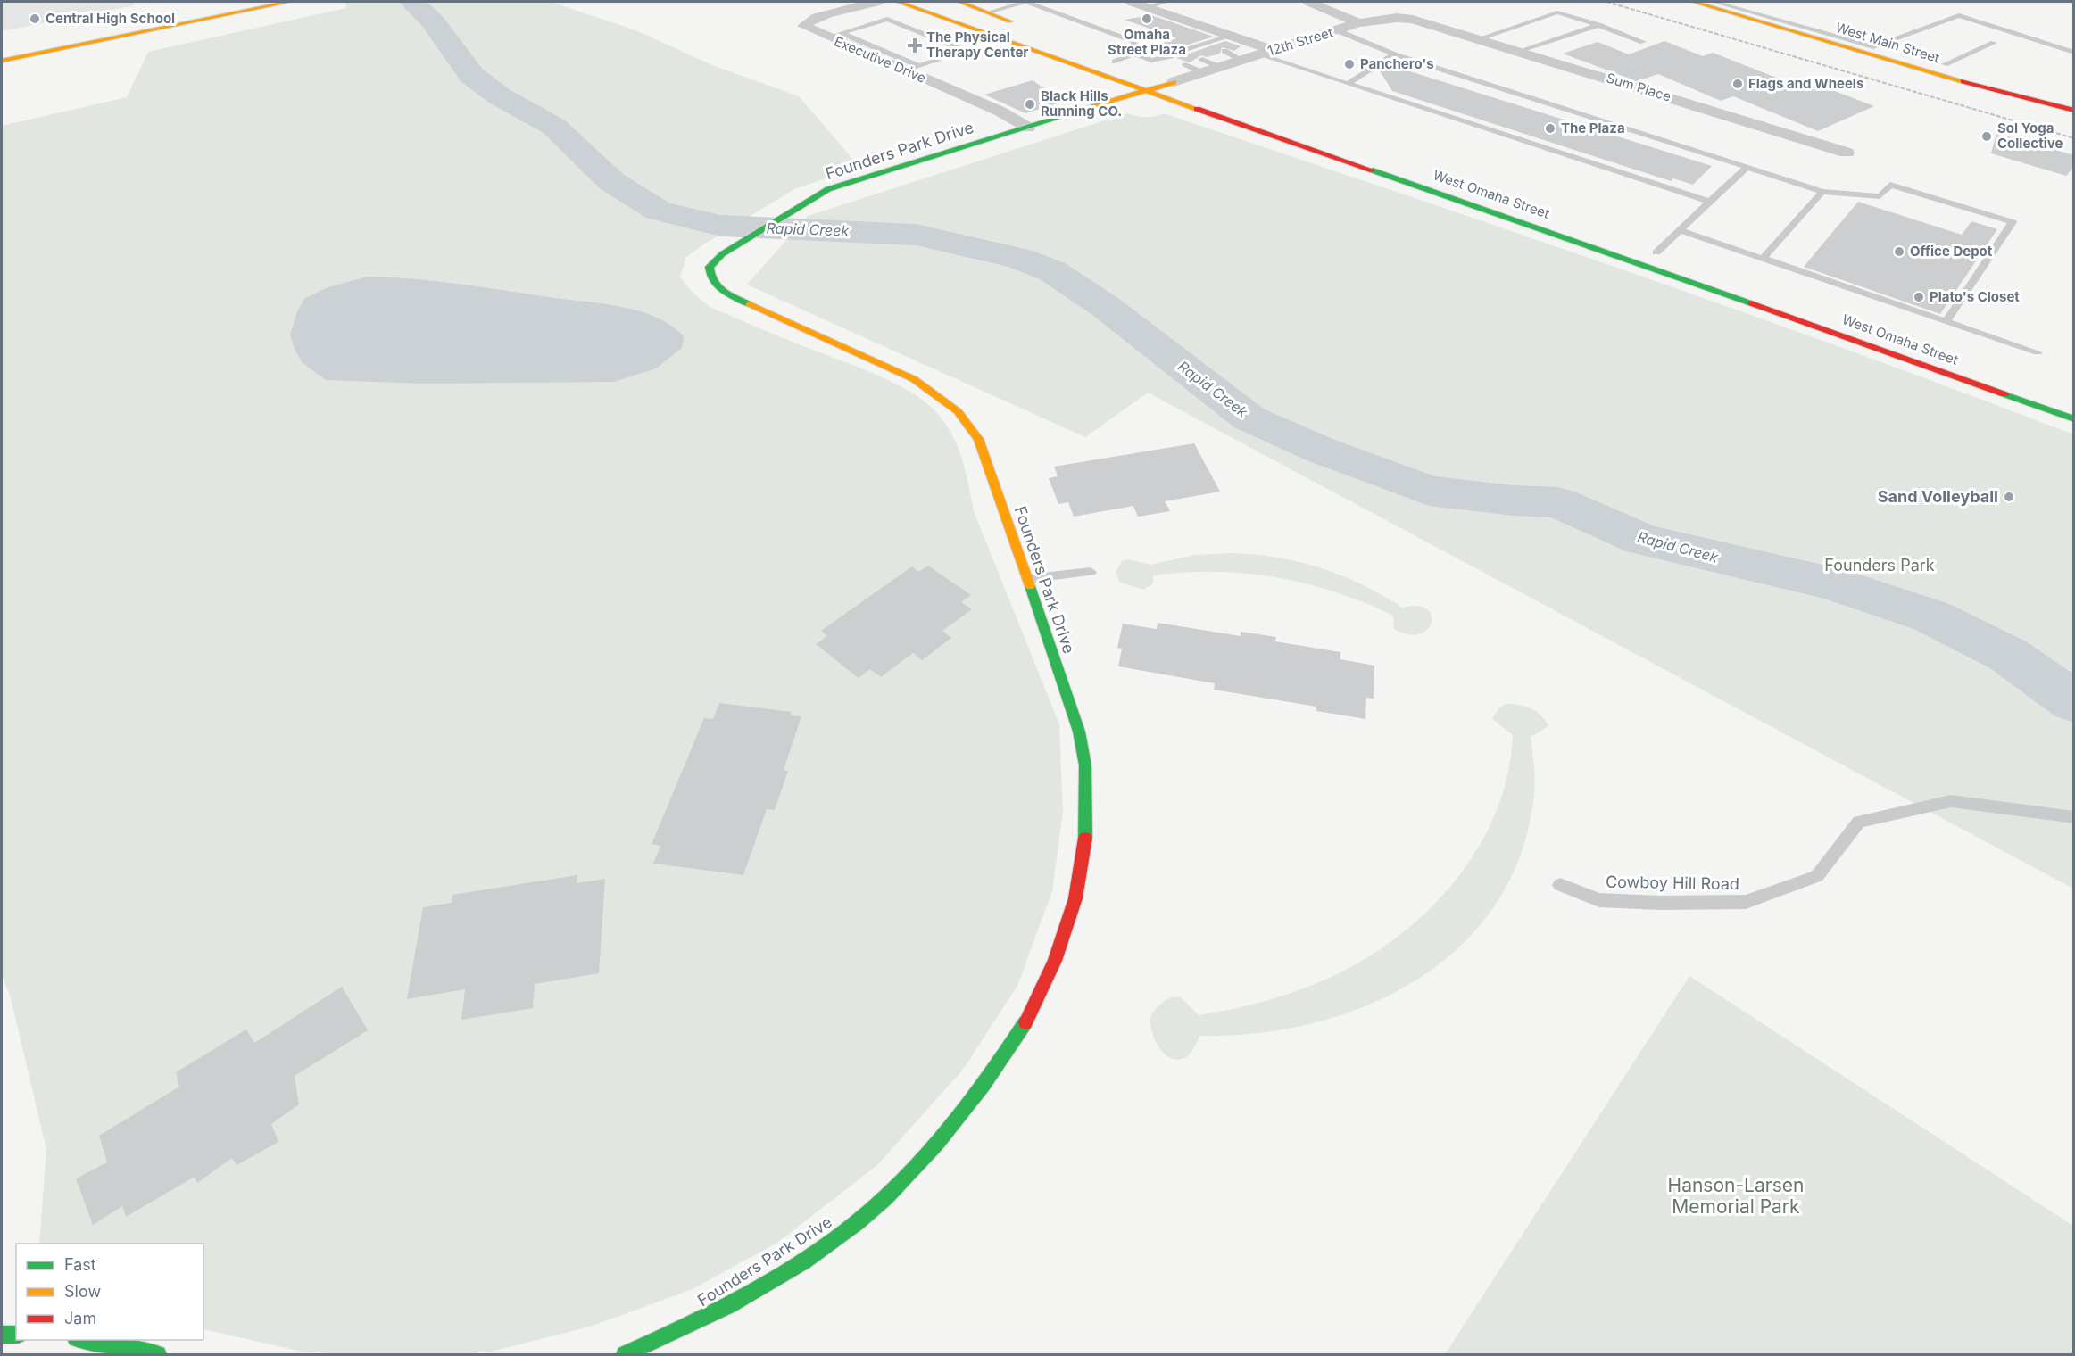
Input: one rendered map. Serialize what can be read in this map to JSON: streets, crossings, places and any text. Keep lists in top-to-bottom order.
{
  "streets": {
    "main road": ["West Main Street", "Founders Park Drive", "West Omaha Street"],
    "street": ["12th Street", "Executive Drive", "Sum Place"],
    "lane": ["Cowboy Hill Road"]
  },
  "crossings": [
    ["12th Street", "Sum Place"],
    ["12th Street", "Founders Park Drive"],
    ["Executive Drive", "Founders Park Drive"],
    ["Founders Park Drive", "West Omaha Street"]
  ],
  "water": ["Rapid Creek"],
  "parks": ["Founders Park", "Hanson-Larsen Memorial Park"],
  "places": {
    "other": [
      "Central High School",
      "Omaha Street Plaza",
      "Panchero's",
      "Flags and Wheels",
      "Black Hills Running CO.",
      "The Plaza",
      "Sol Yoga Collective",
      "Office Depot",
      "Plato's Closet",
      "Sand Volleyball"
    ],
    "health": ["The Physical Therapy Center"]
  },
  "legend": ["Fast", "Slow", "Jam"]
}
